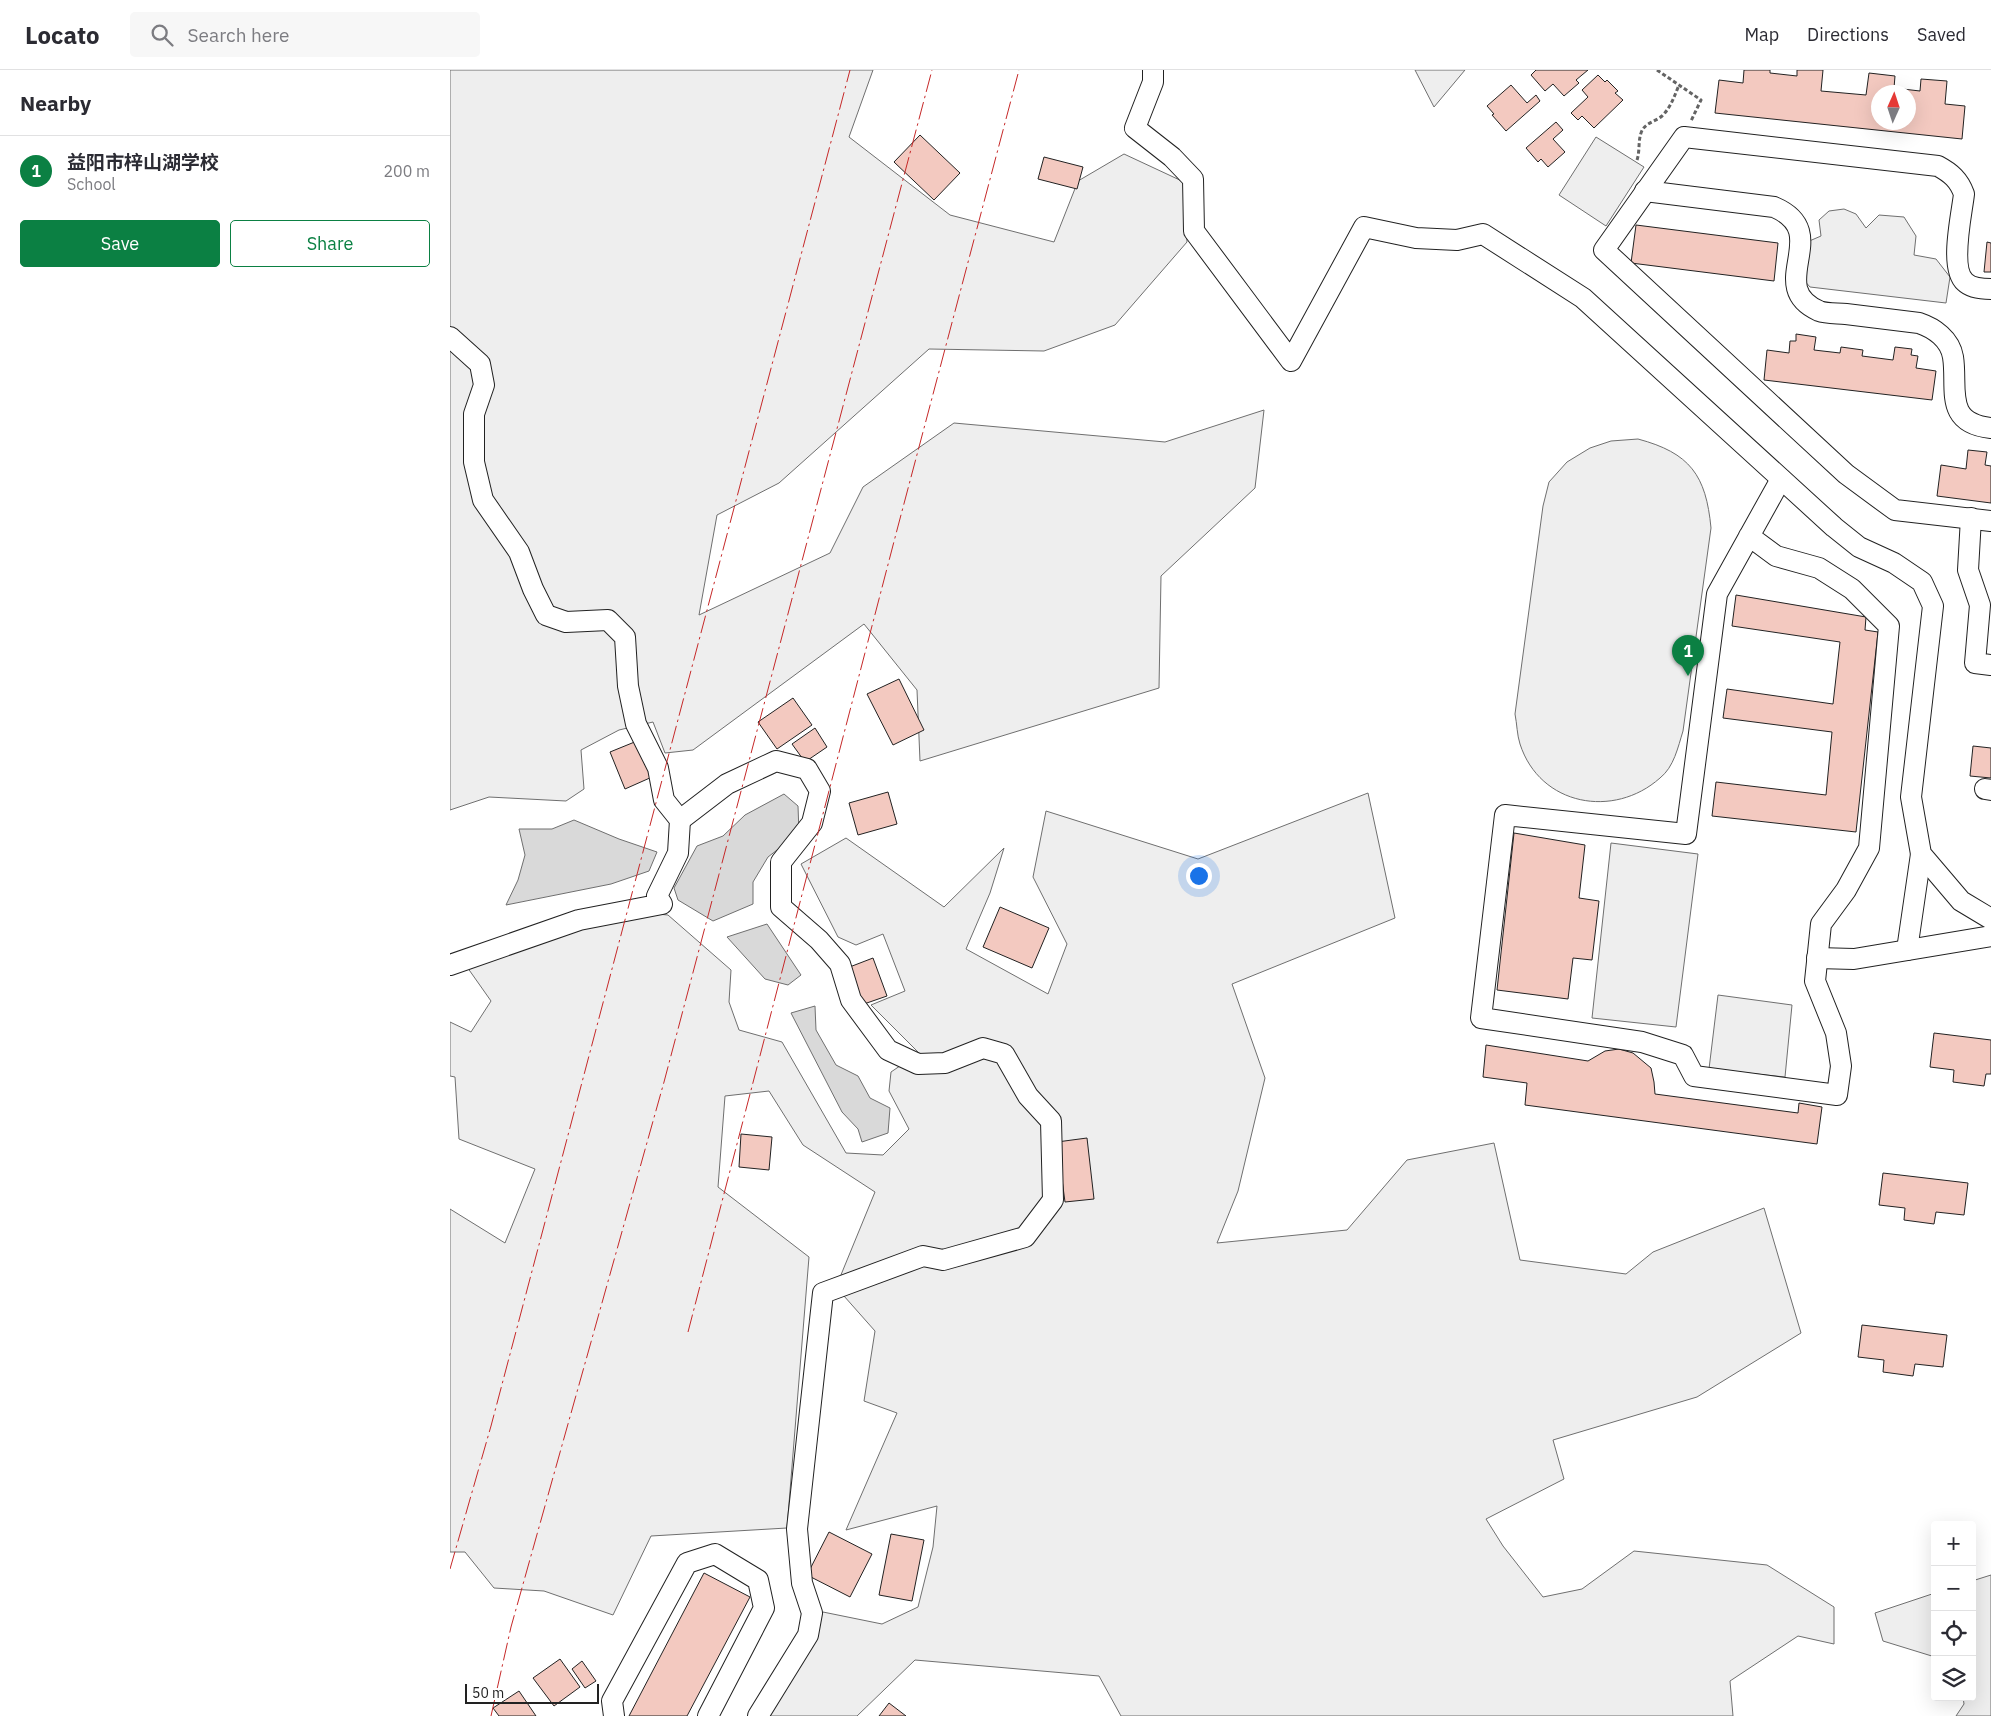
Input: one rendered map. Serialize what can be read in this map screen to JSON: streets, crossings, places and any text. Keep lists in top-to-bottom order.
{
  "scale_bar": "50 m",
  "north": "top",
  "page": {
    "header": "Locato",
    "search": "Search here",
    "nav": ["Map", "Directions", "Saved"],
    "heading": "Nearby",
    "list": [
      {
        "mark": "1",
        "name": "益阳市梓山湖学校",
        "note": "School",
        "value": "200 m"
      }
    ],
    "buttons": ["Save", "Share"],
    "pins": "1",
    "map_buttons": ["+", "−"],
    "scale": "50 m"
  }
}
